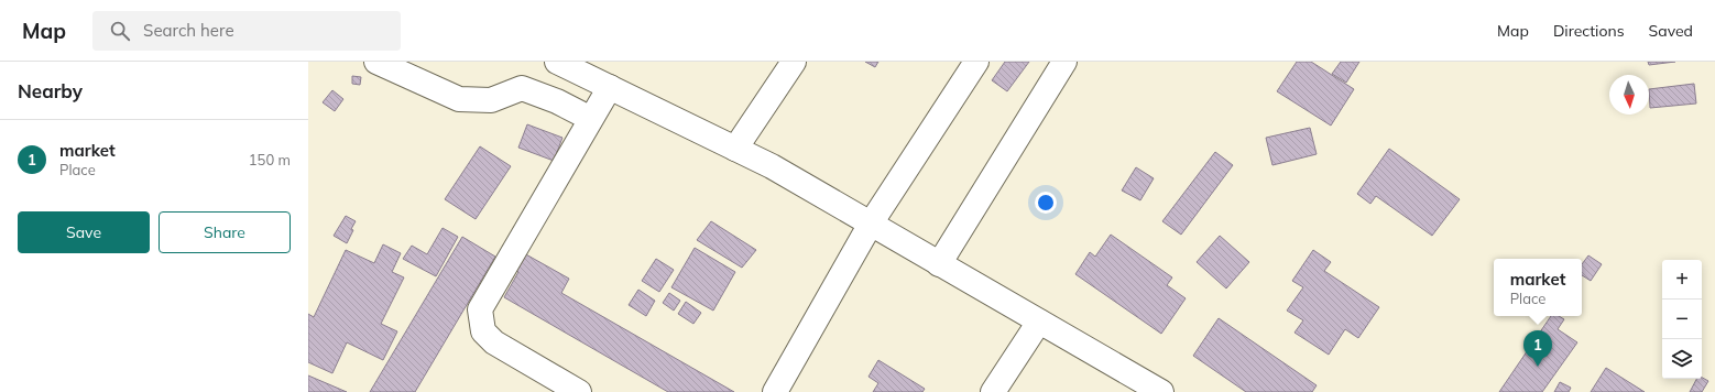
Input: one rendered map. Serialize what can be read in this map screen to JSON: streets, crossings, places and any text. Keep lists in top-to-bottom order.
{
  "north": "bottom",
  "page": {
    "header": "Map",
    "search": "Search here",
    "nav": ["Map", "Directions", "Saved"],
    "heading": "Nearby",
    "list": [
      {
        "mark": "1",
        "name": "market",
        "note": "Place",
        "value": "150 m"
      }
    ],
    "buttons": ["Save", "Share"],
    "popup": ["market", "Place"],
    "map_buttons": ["+", "−"],
    "pins": "1"
  }
}
